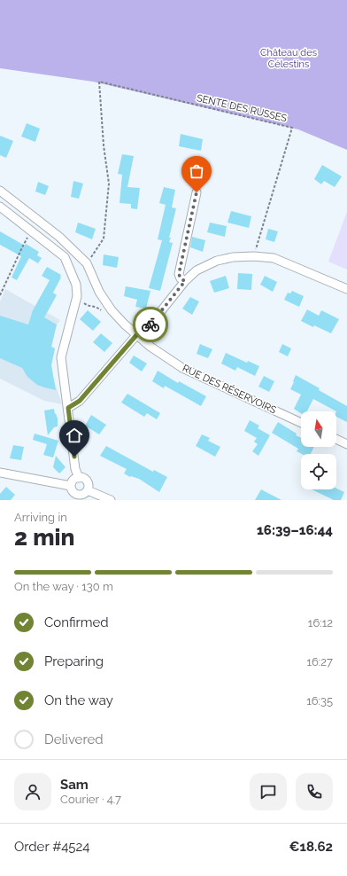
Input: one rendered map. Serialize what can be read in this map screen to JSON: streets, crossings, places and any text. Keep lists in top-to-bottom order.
{
  "streets": {
    "street": ["RUE DES RÉSERVOIRS"],
    "path": ["SENTE DES RUSSES"]
  },
  "crossings": [
    ["SENTE DES RUSSES", "RUE DES RÉSERVOIRS"]
  ],
  "parks": ["Château des Célestins"],
  "north": "top",
  "page": {
    "heading": ["2 min", "Arriving in", "16:39–16:44"],
    "panel": [
      "Sam",
      "Courier · 4.7",
      "Order #4524",
      "€18.62"
    ],
    "bar": "On the way · 130 m",
    "list": [
      ["Confirmed", "16:12"],
      ["Preparing", "16:27"],
      ["On the way", "16:35"],
      "Delivered"
    ]
  }
}
